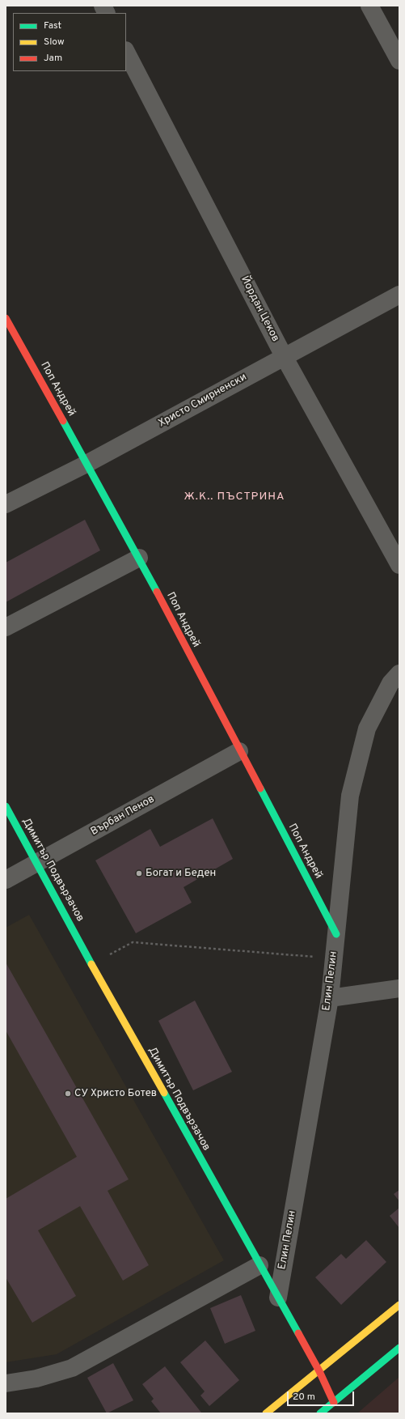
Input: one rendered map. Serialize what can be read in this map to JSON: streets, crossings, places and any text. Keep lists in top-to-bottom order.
{
  "streets": {
    "street": [
      "Йордан Цеков",
      "Поп Андрей",
      "Христо Смирненски",
      "Върбан Пенов",
      "Димитър Подвързачов",
      "Елин Пелин"
    ]
  },
  "crossings": [
    ["Йордан Цеков", "Христо Смирненски"],
    ["Поп Андрей", "Христо Смирненски"],
    ["Поп Андрей", "Върбан Пенов"],
    ["Поп Андрей", "Елин Пелин"],
    ["Върбан Пенов", "Димитър Подвързачов"],
    ["Димитър Подвързачов", "Елин Пелин"]
  ],
  "districts": ["Ж.К.. ПЪСТРИНА"],
  "places": ["Богат и Беден", "СУ Христо Ботев"],
  "legend": ["Fast", "Slow", "Jam"],
  "scale_bar": "20 m"
}
